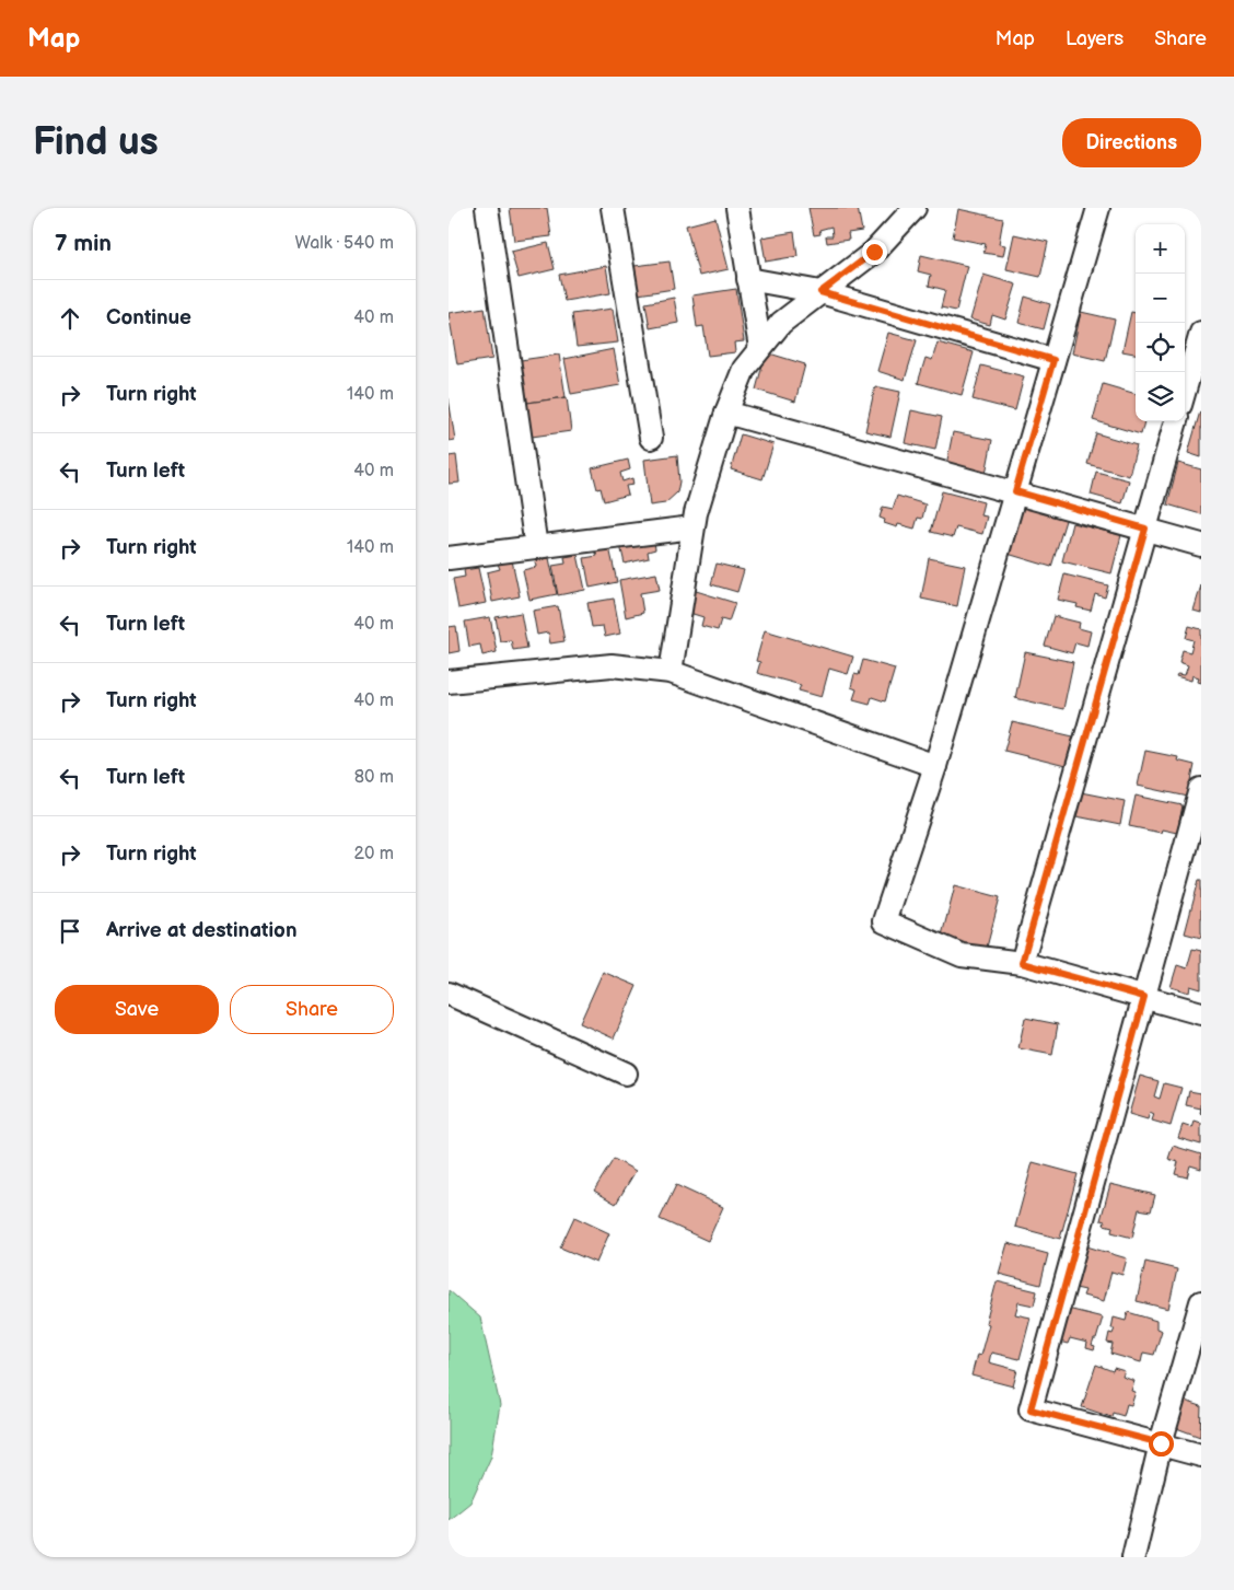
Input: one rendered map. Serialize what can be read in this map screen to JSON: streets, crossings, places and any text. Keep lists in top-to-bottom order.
{
  "page": {
    "header": "Map",
    "nav": ["Map", "Layers", "Share"],
    "buttons": [
      "Directions",
      ["Save", "Share"]
    ],
    "title": "Find us",
    "heading": ["7 min", "Walk · 540 m"],
    "map_buttons": ["+", "−"],
    "list": [
      ["Continue", "40 m"],
      ["Turn right", "140 m"],
      ["Turn left", "40 m"],
      ["Turn right", "140 m"],
      ["Turn left", "40 m"],
      ["Turn right", "40 m"],
      ["Turn left", "80 m"],
      ["Turn right", "20 m"],
      "Arrive at destination"
    ]
  }
}
